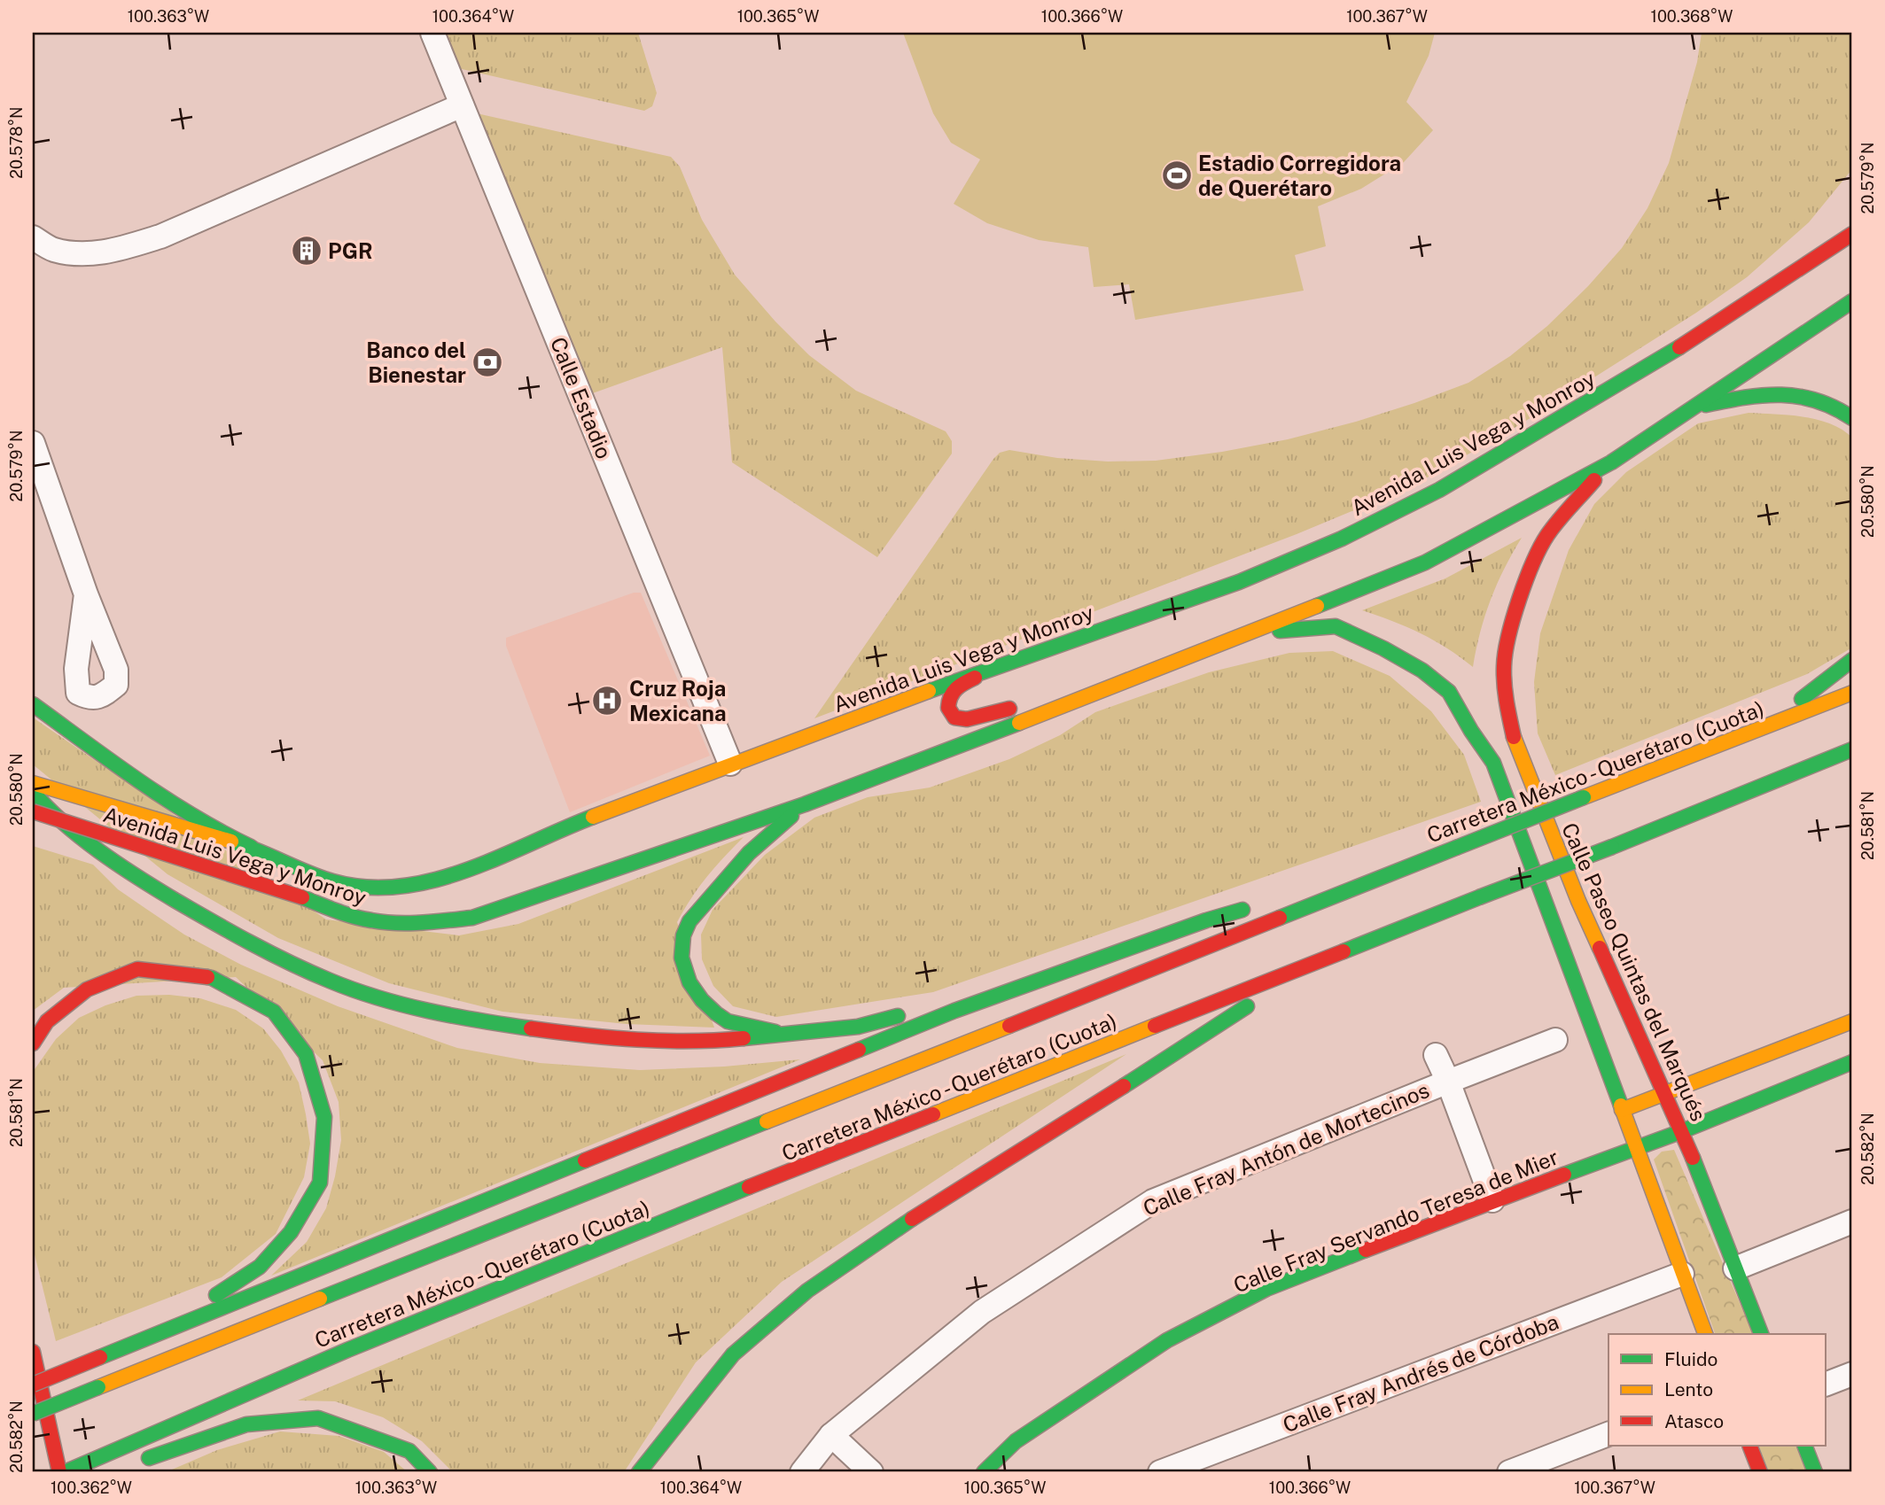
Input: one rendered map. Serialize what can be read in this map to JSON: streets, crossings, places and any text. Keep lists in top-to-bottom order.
{
  "streets": {
    "main road": [
      "Avenida Luis Vega y Monroy",
      "Carretera México - Querétaro (Cuota)",
      "Calle Paseo Quintas del Marqués",
      "Calle Fray Servando Teresa de Mier"
    ],
    "street": ["Calle Estadio", "Calle Fray Antón de Mortecinos", "Calle Fray Andrés de Córdoba"]
  },
  "crossings": [
    ["Calle Estadio", "Avenida Luis Vega y Monroy"],
    ["Avenida Luis Vega y Monroy", "Calle Paseo Quintas del Marqués"],
    ["Calle Paseo Quintas del Marqués", "Calle Fray Servando Teresa de Mier"]
  ],
  "places": {
    "sports": ["Estadio Corregidora de Querétaro"],
    "building": ["PGR"],
    "bank": ["Banco del Bienestar"],
    "hospital": ["Cruz Roja Mexicana"]
  },
  "legend": ["Fluido", "Lento", "Atasco"],
  "coordinates": [
    "100.363°W",
    "100.364°W",
    "100.365°W",
    "100.366°W",
    "100.367°W",
    "100.368°W",
    "20.578°N",
    "20.579°N",
    "20.580°N",
    "20.581°N",
    "20.582°N",
    "100.362°W"
  ]
}
